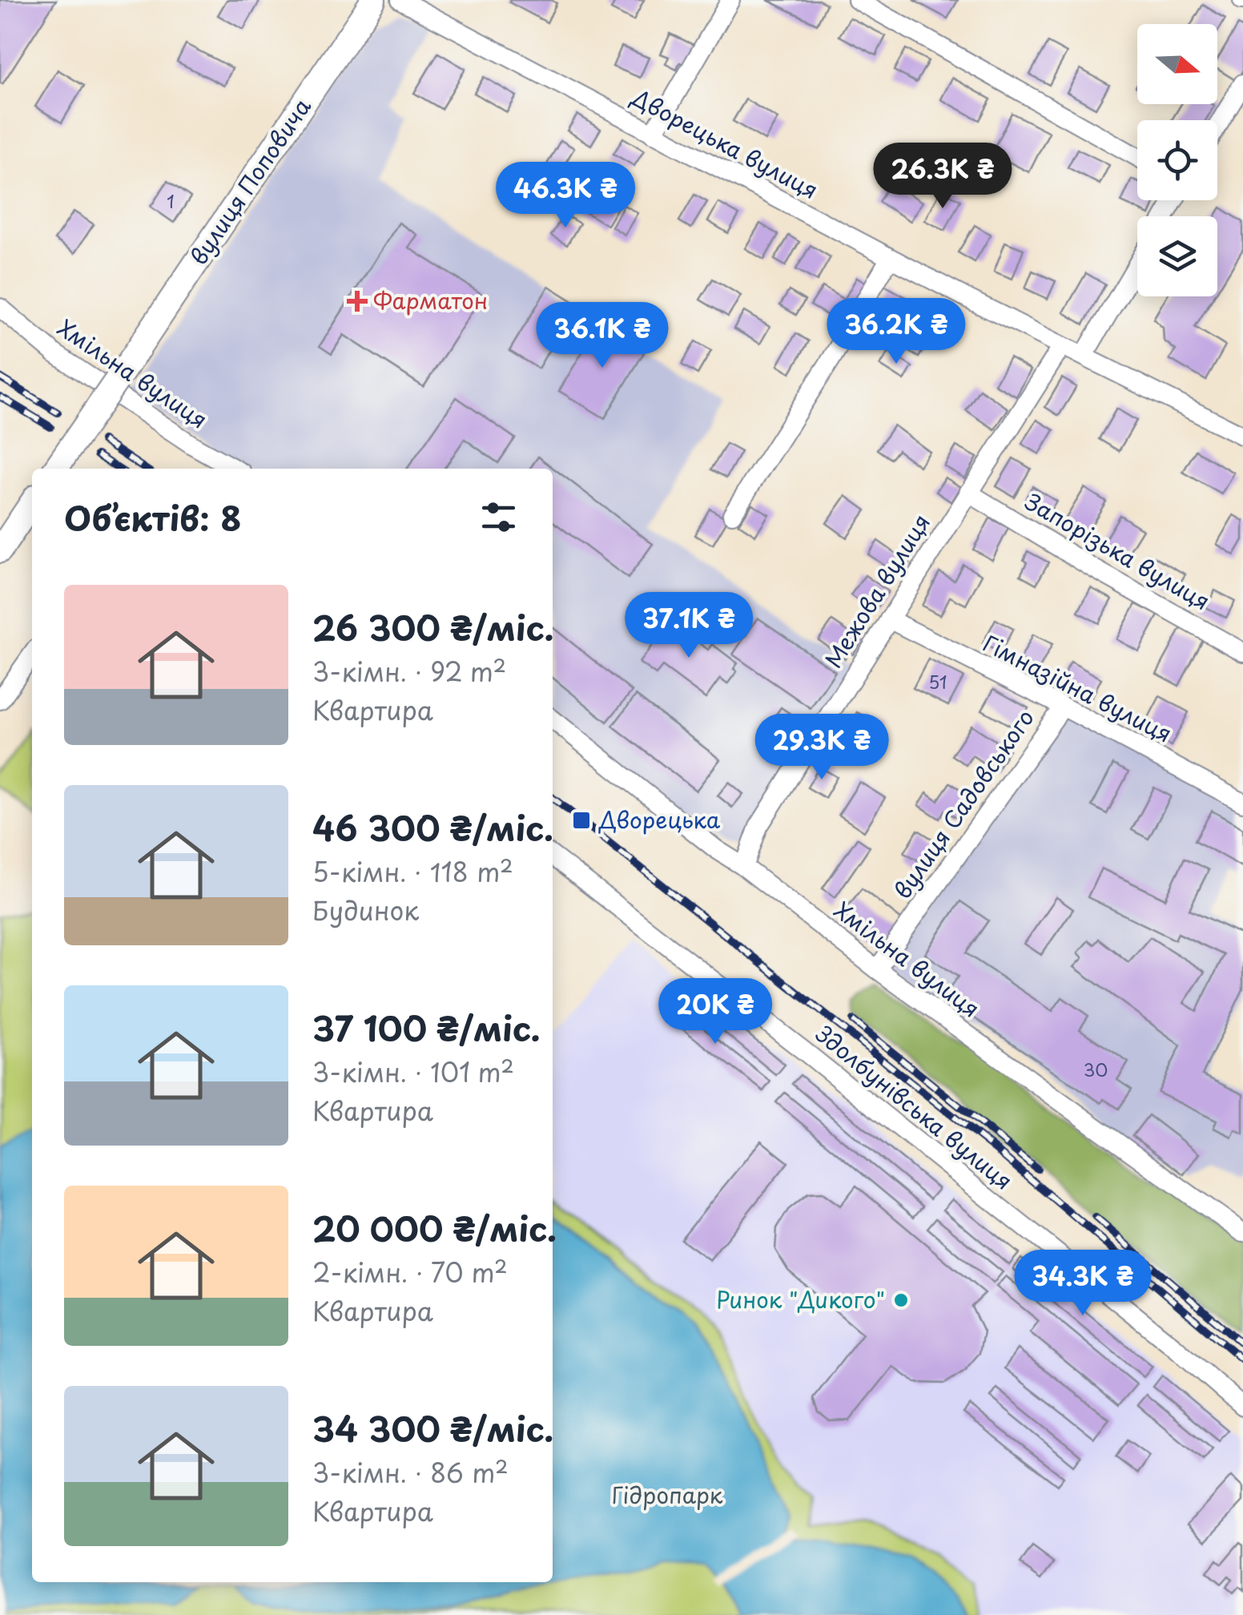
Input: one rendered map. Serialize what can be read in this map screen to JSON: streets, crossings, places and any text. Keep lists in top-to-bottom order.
{
  "streets": {
    "main road": ["вулиця Поповича"],
    "street": [
      "Дворецька вулиця",
      "Хмільна вулиця",
      "Запорізька вулиця",
      "Межова вулиця",
      "Гімназійна вулиця",
      "вулиця Садовського",
      "Здолбунівська вулиця"
    ]
  },
  "crossings": [
    ["Дворецька вулиця", "Межова вулиця"],
    ["Хмільна вулиця", "Межова вулиця"],
    ["Хмільна вулиця", "вулиця Садовського"],
    ["Запорізька вулиця", "Межова вулиця"],
    ["Межова вулиця", "Гімназійна вулиця"],
    ["Гімназійна вулиця", "вулиця Садовського"]
  ],
  "parks": ["Гідропарк"],
  "places": {
    "health": ["Фарматон"],
    "transit": ["Дворецька"],
    "other": ["Ринок \"Дикого\""]
  },
  "house_numbers": ["1", "51", "30"],
  "north": "right",
  "page": {
    "price": [
      "26.3K ₴",
      "46.3K ₴",
      "36.2K ₴",
      "36.1K ₴",
      "37.1K ₴",
      "29.3K ₴",
      "20K ₴",
      "34.3K ₴"
    ],
    "heading": "Об’єктів: 8",
    "list": [
      {
        "name": "26 300 ₴/міс.",
        "note": "3-кімн. · 92 m² · Квартира"
      },
      {
        "name": "46 300 ₴/міс.",
        "note": "5-кімн. · 118 m² · Будинок"
      },
      {
        "name": "37 100 ₴/міс.",
        "note": "3-кімн. · 101 m² · Квартира"
      },
      {
        "name": "20 000 ₴/міс.",
        "note": "2-кімн. · 70 m² · Квартира"
      },
      {
        "name": "34 300 ₴/міс.",
        "note": "3-кімн. · 86 m² · Квартира"
      }
    ]
  }
}
